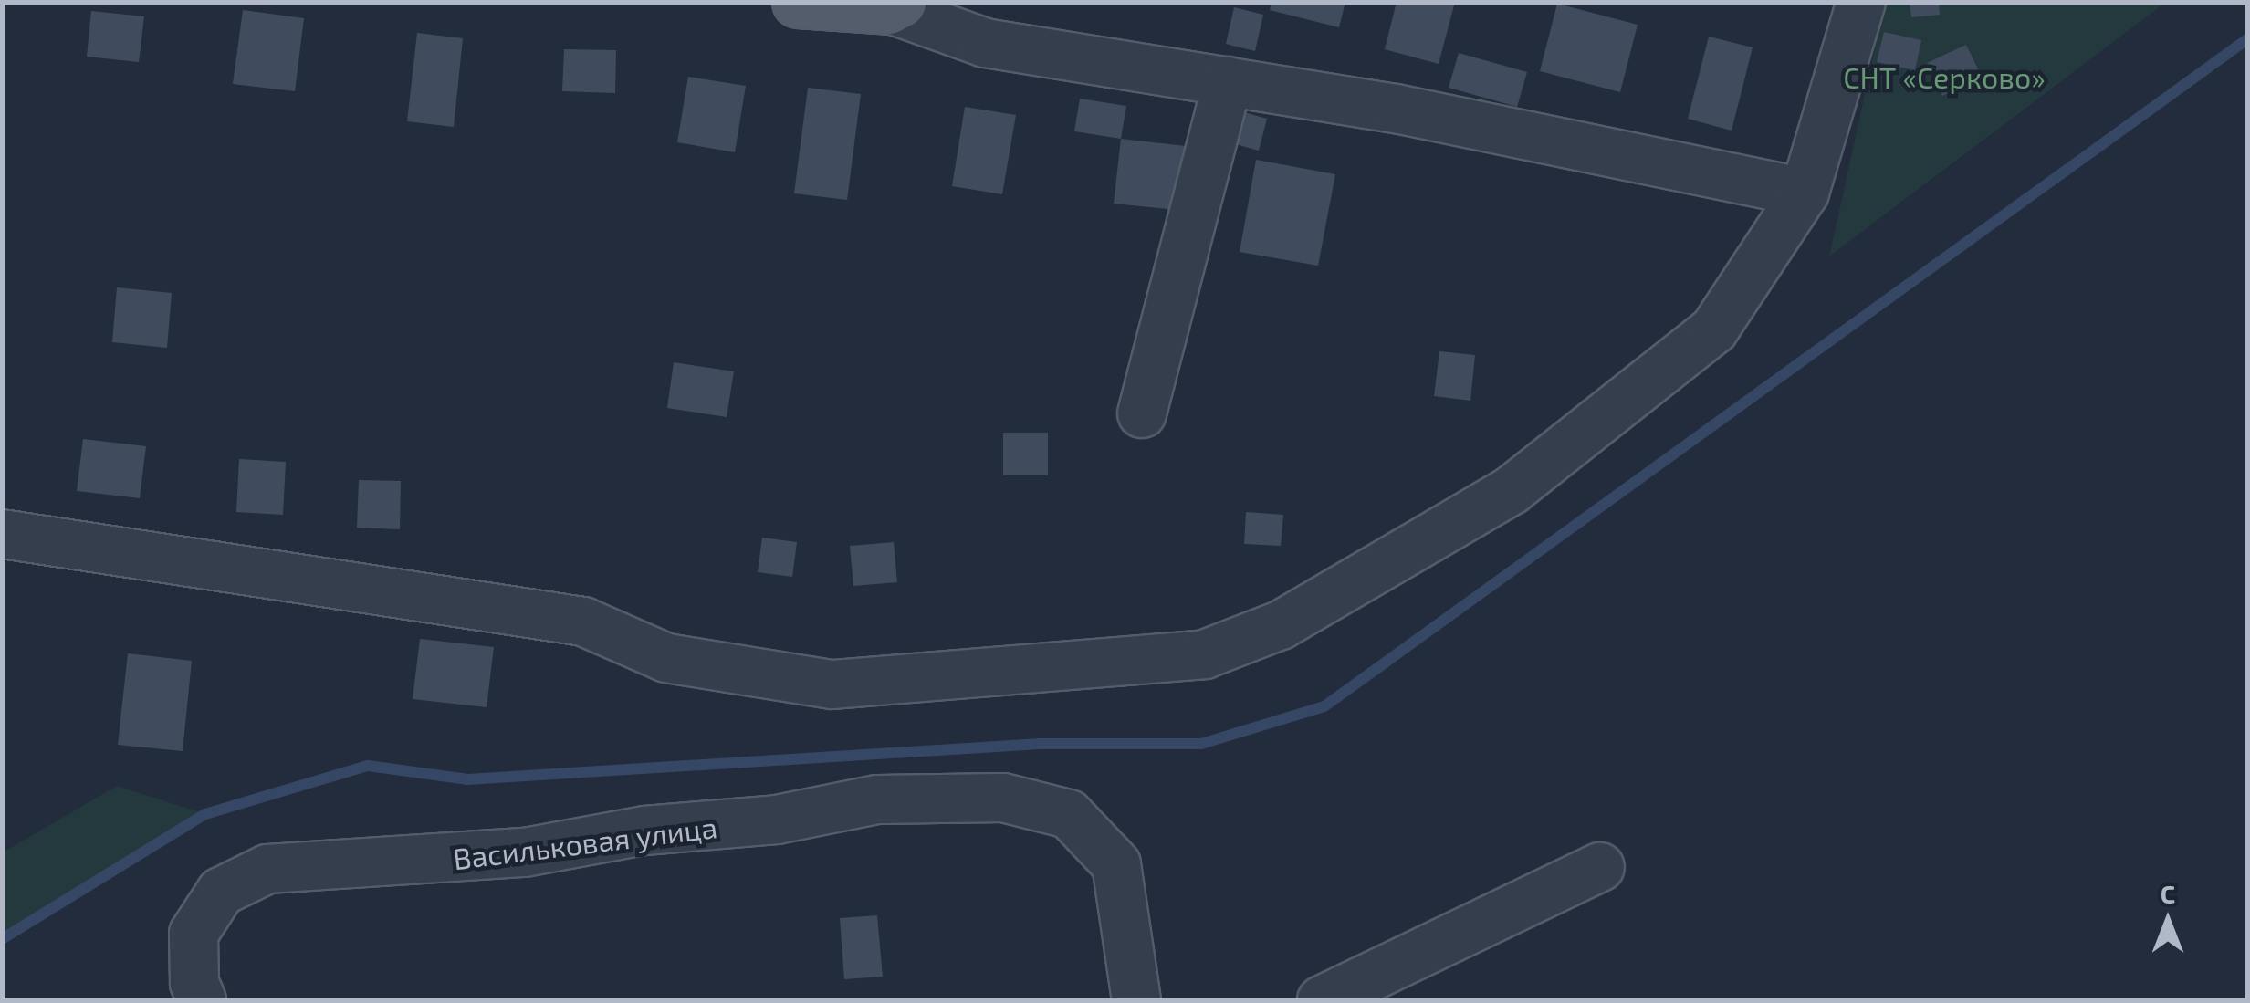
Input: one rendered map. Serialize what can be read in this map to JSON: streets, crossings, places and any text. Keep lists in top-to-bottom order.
{
  "streets": {
    "street": ["Васильковая улица"]
  },
  "parks": ["СНТ «Серково»"],
  "north": "top"
}
